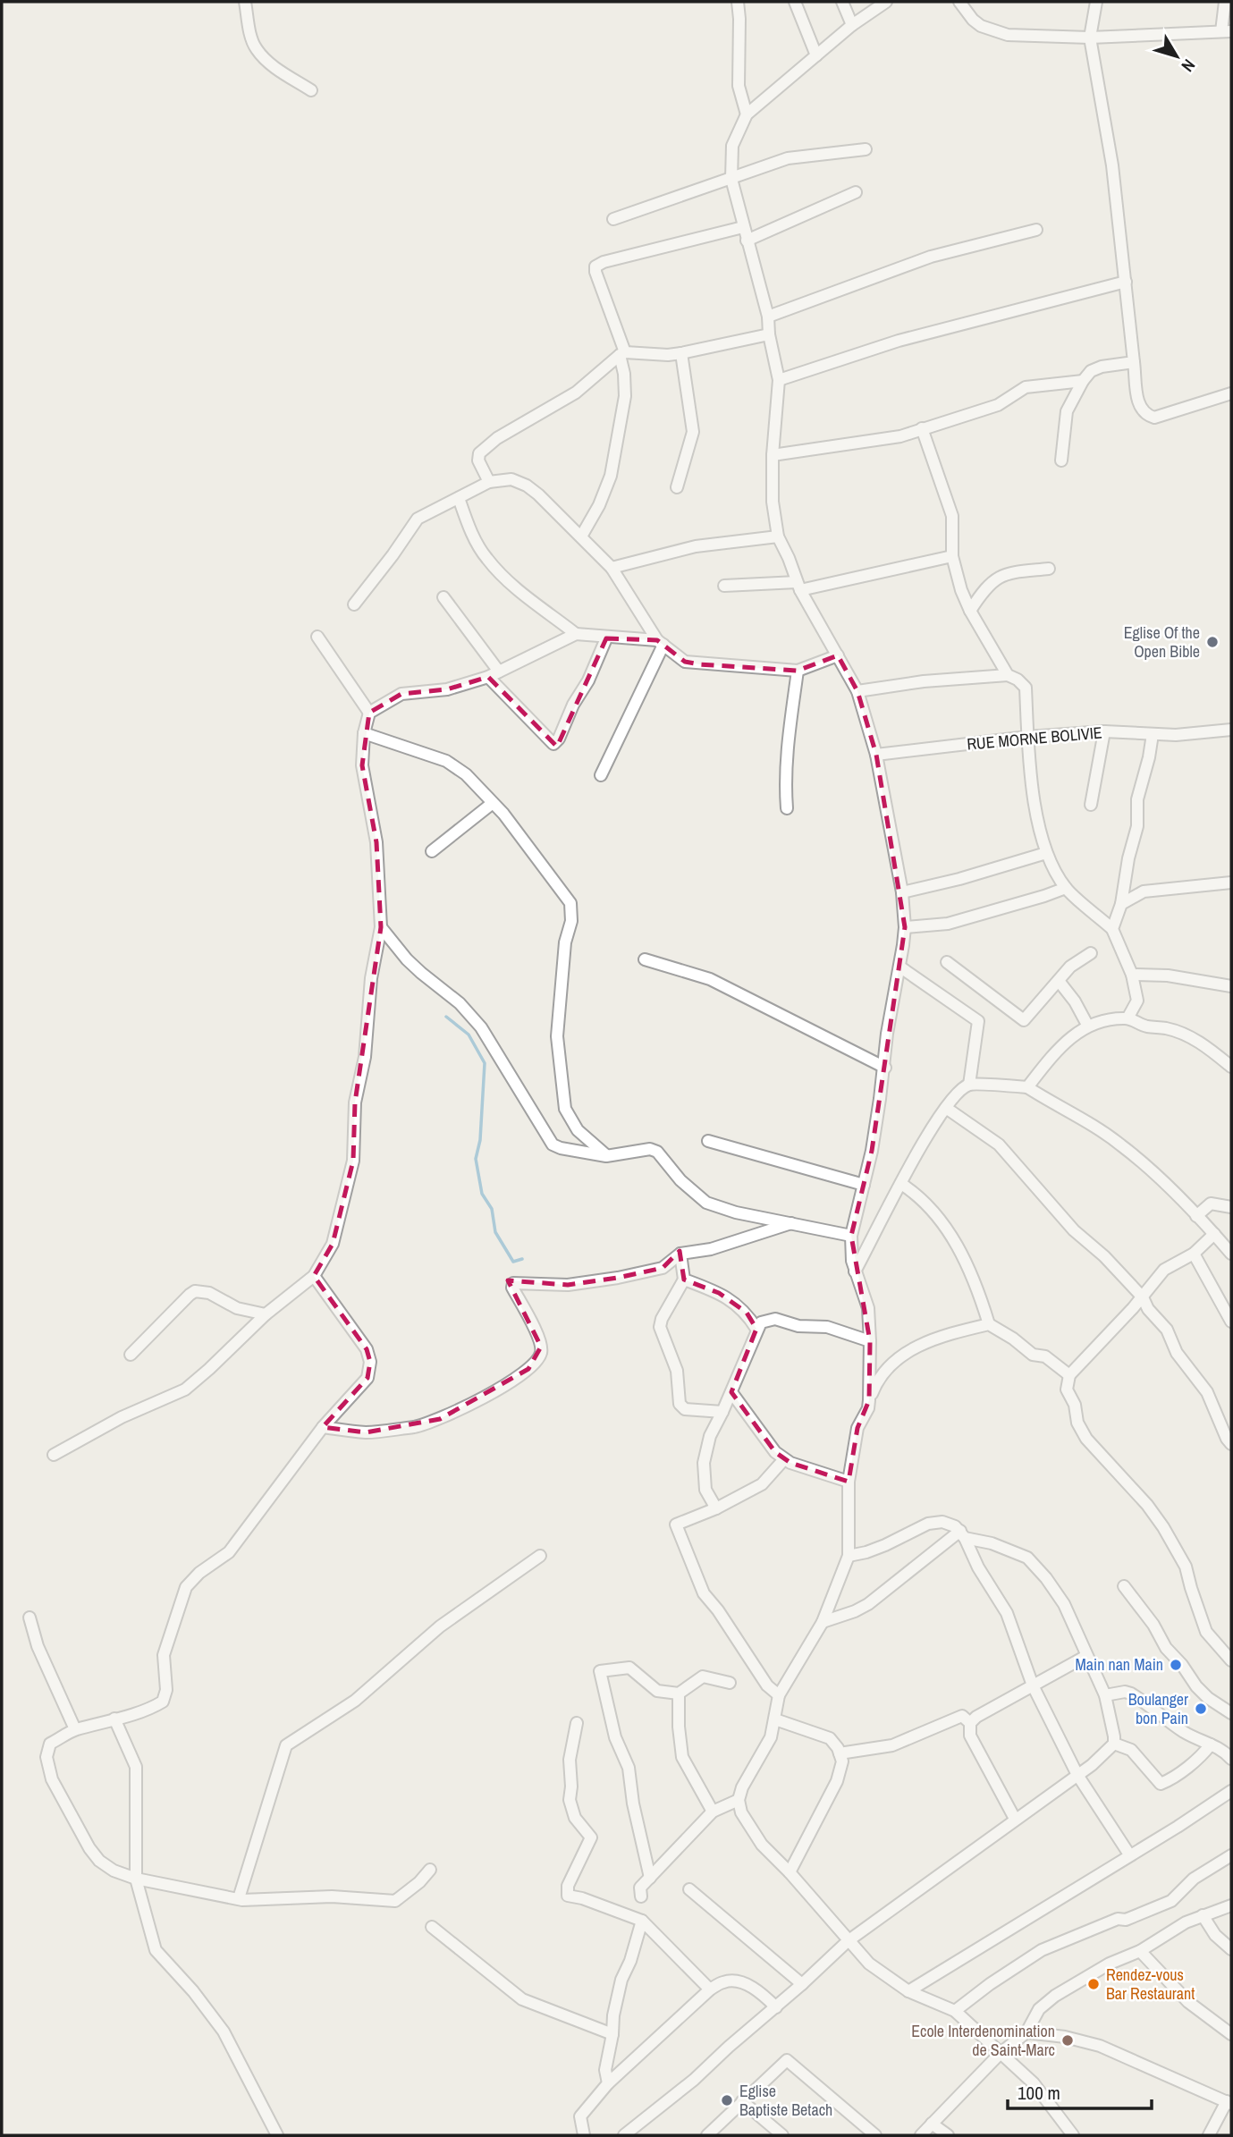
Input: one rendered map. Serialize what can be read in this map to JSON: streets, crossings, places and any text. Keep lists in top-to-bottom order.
{
  "streets": {
    "street": ["RUE MORNE BOLIVIE"]
  },
  "places": [
    "Eglise Of the Open Bible",
    "Main nan Main",
    "Boulanger bon Pain",
    "Rendez-vous Bar Restaurant",
    "Ecole Interdenomination de Saint-Marc",
    "Eglise Baptiste Betach"
  ],
  "scale_bar": "100 m",
  "north": "bottom right"
}
